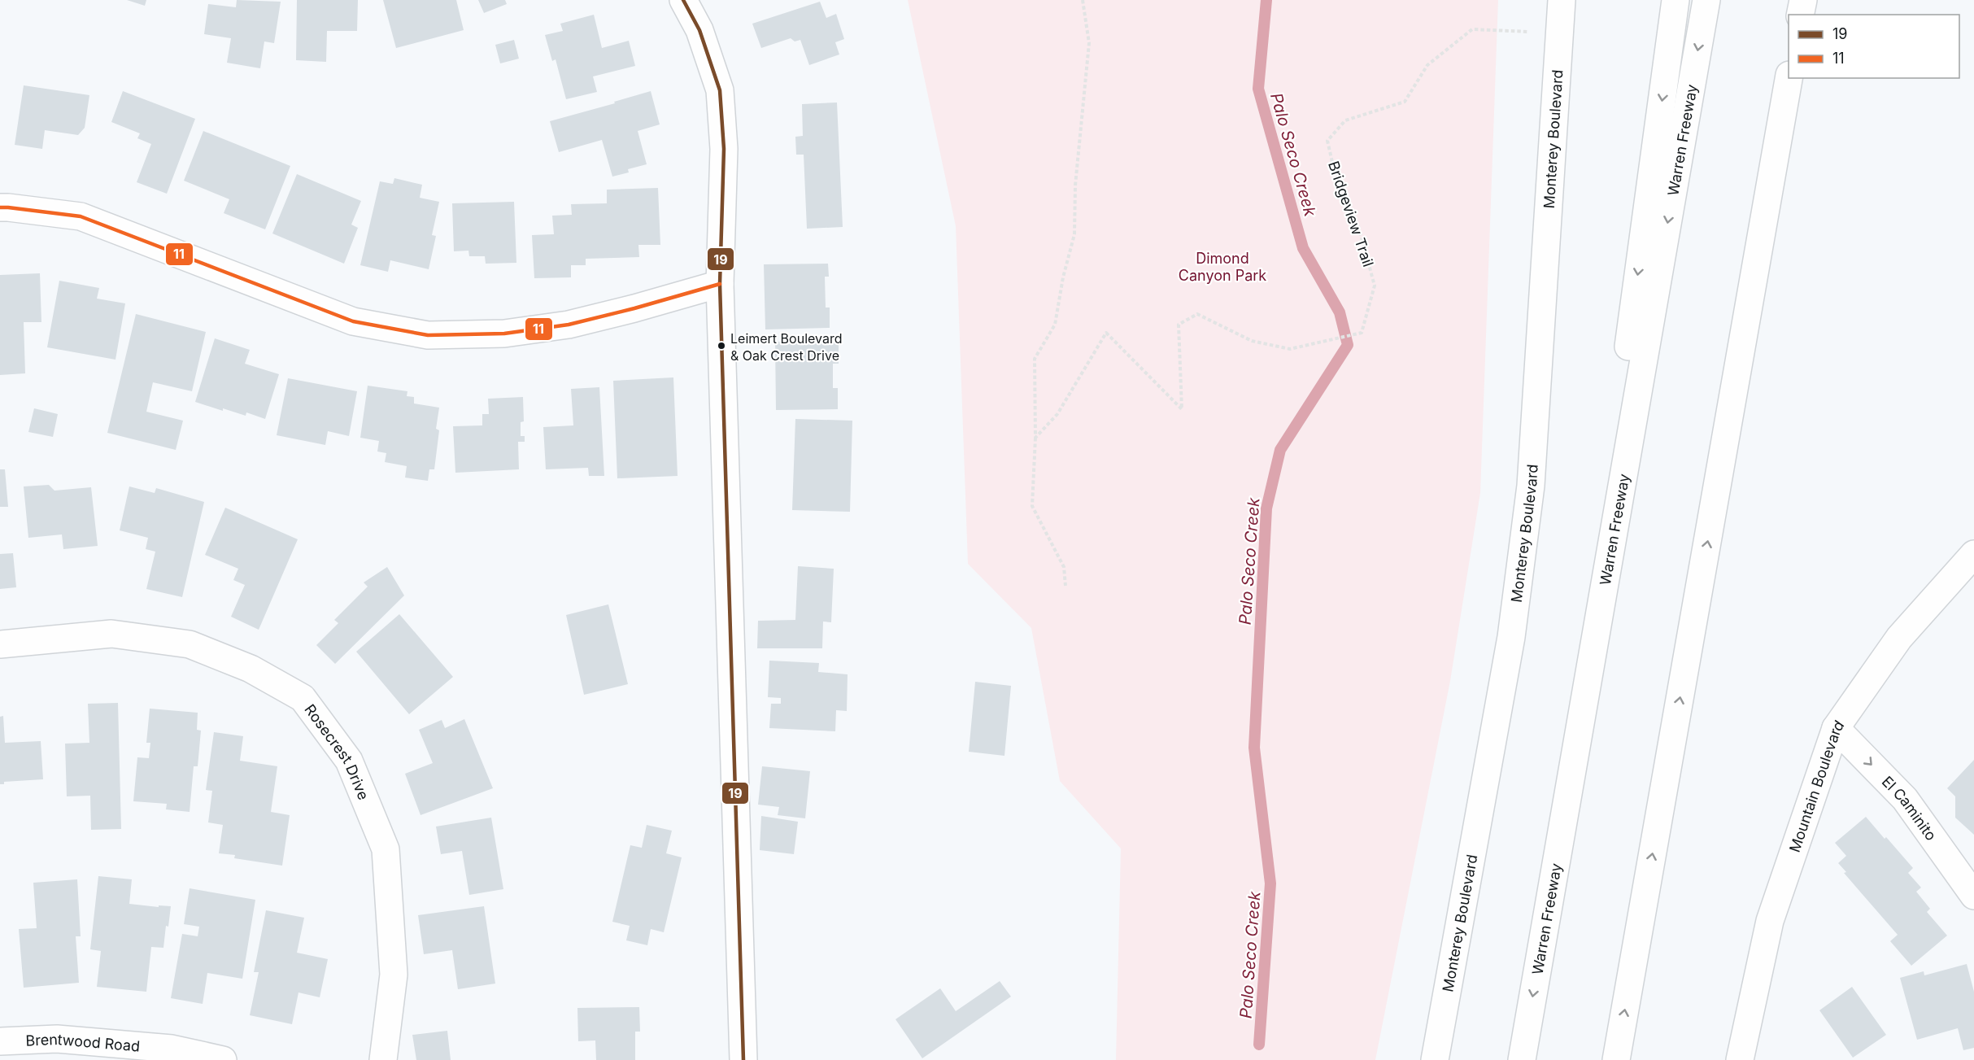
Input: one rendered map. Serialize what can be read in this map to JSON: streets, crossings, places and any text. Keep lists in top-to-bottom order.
{
  "streets": {
    "main road": [
      "Monterey Boulevard",
      "Warren Freeway",
      "Rosecrest Drive",
      "Mountain Boulevard",
      "El Caminito",
      "Brentwood Road"
    ],
    "path": ["Bridgeview Trail"]
  },
  "crossings": [
    ["Monterey Boulevard", "Bridgeview Trail"],
    ["Mountain Boulevard", "El Caminito"]
  ],
  "one_way": ["El Caminito"],
  "water": ["Palo Seco Creek"],
  "parks": ["Dimond Canyon Park"],
  "places": ["Leimert Boulevard & Oak Crest Drive"],
  "lines": ["transit line 19", "transit line 11"],
  "legend": ["19", "11"]
}
